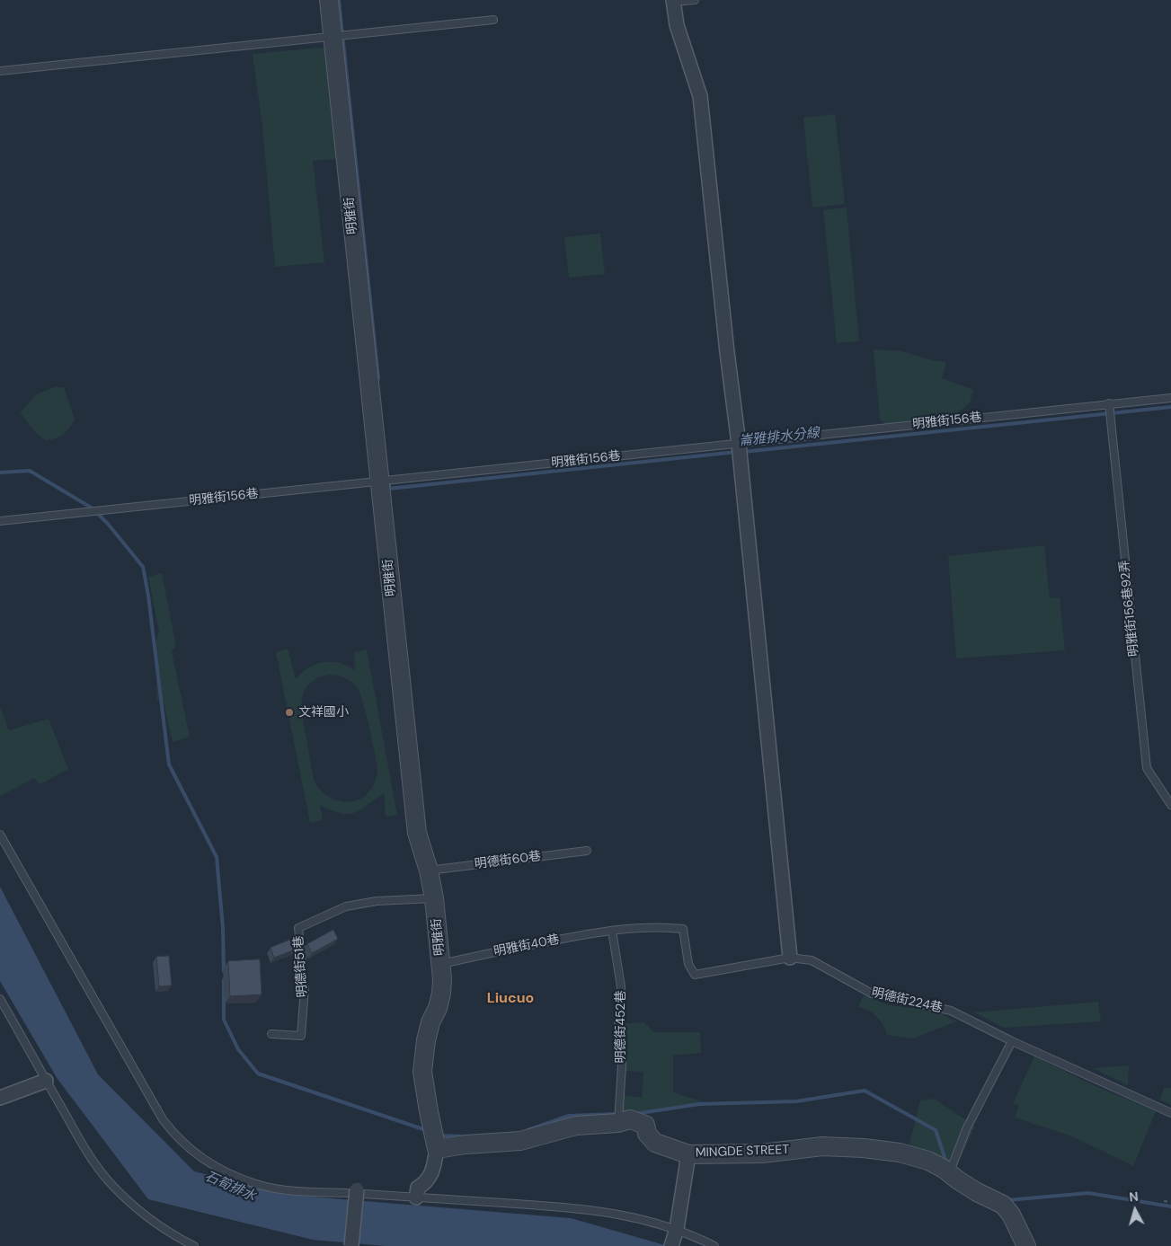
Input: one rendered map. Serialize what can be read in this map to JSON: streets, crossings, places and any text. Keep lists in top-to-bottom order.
{
  "streets": {
    "street": ["明雅街", "MINGDE STREET"],
    "lane": [
      "明雅街156巷",
      "明雅街156巷92弄",
      "明德街60巷",
      "明雅街40巷",
      "明德街51巷",
      "明德街224巷",
      "明德街452巷"
    ]
  },
  "crossings": [
    ["明雅街", "明雅街156巷"],
    ["明雅街", "明德街60巷"],
    ["明雅街", "明雅街40巷"],
    ["明雅街", "明德街51巷"],
    ["明雅街", "MINGDE STREET"],
    ["明雅街156巷", "明雅街156巷92弄"],
    ["明雅街40巷", "明德街224巷"],
    ["明雅街40巷", "明德街452巷"],
    ["明德街224巷", "明德街452巷"],
    ["明德街452巷", "MINGDE STREET"]
  ],
  "districts": ["Liucuo"],
  "water": ["崙雅排水分線", "石筍排水"],
  "places": ["文祥國小"],
  "north": "top"
}
